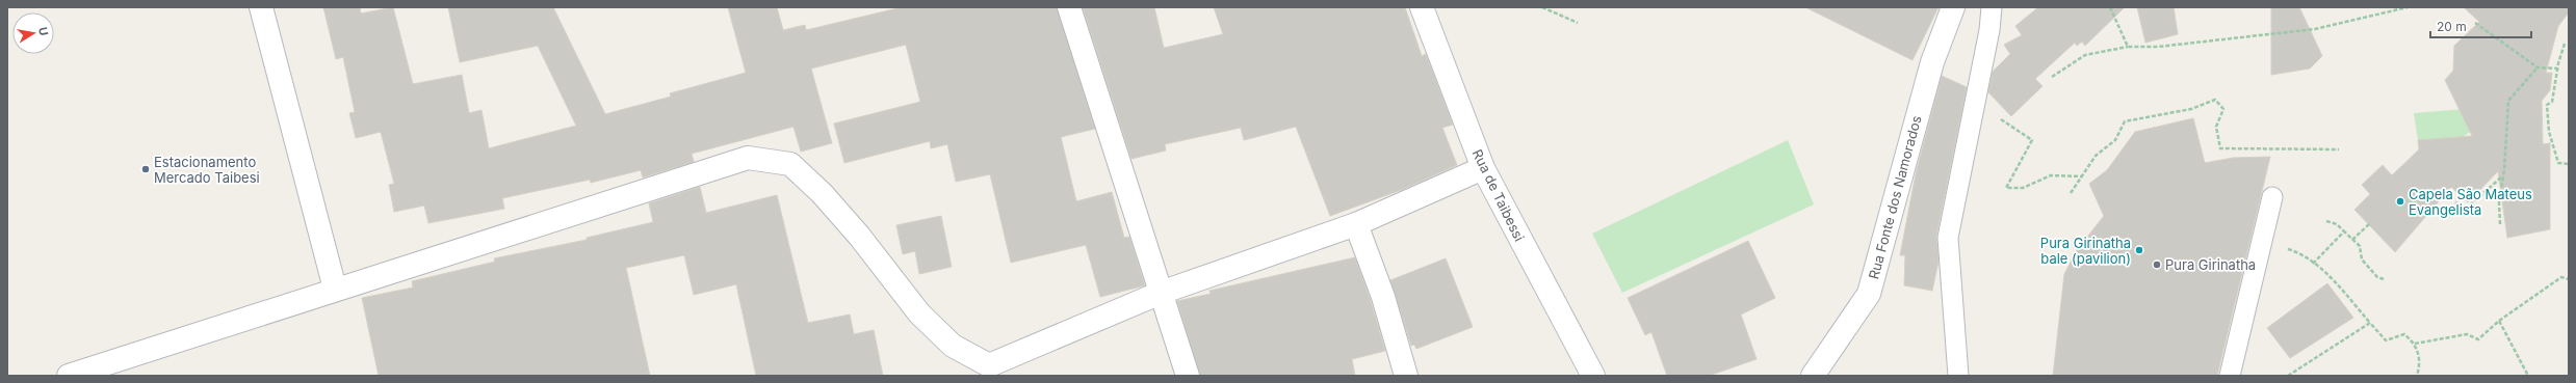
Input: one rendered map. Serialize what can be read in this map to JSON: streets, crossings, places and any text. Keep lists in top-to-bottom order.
{
  "streets": {
    "street": ["Rua de Taibessi", "Rua Fonte dos Namorados"]
  },
  "places": [
    "Estacionamento Mercado Taibesi",
    "Capela São Mateus Evangelista",
    "Pura Girinatha bale (pavilion)",
    "Pura Girinatha"
  ],
  "scale_bar": "20 m",
  "north": "right"
}
